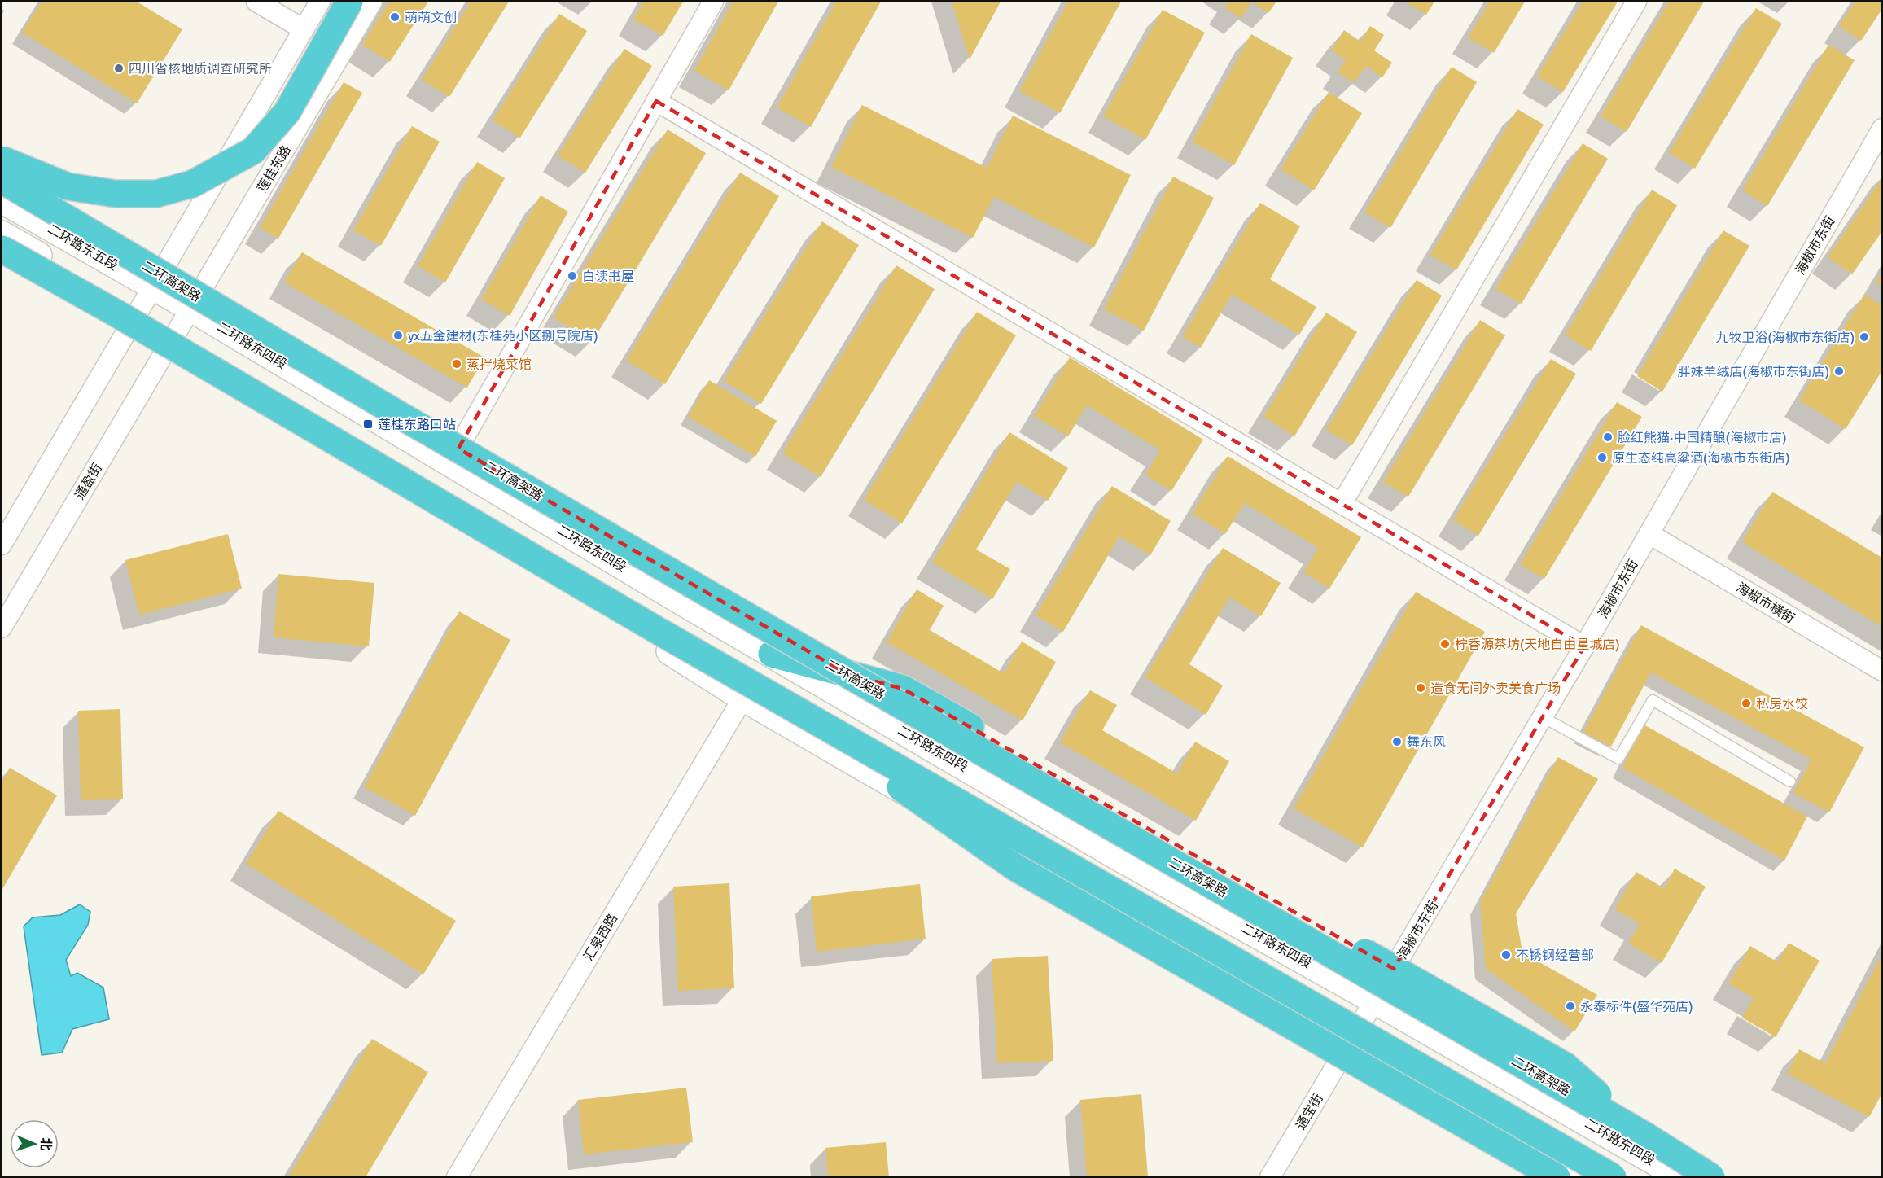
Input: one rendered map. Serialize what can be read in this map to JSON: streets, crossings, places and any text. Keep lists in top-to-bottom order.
{
  "streets": {
    "highway": ["二环高架路"],
    "main road": ["二环路东五段", "二环路东四段"],
    "street": [
      "莲桂东路",
      "海椒市东街",
      "通盈街",
      "海椒市横街",
      "汇泉西路",
      "通宝街"
    ]
  },
  "crossings": [
    ["莲桂东路", "二环路东五段"],
    ["莲桂东路", "二环路东四段"],
    ["莲桂东路", "通盈街"],
    ["海椒市东街", "二环路东四段"],
    ["海椒市东街", "海椒市横街"],
    ["海椒市东街", "通宝街"],
    ["二环路东五段", "二环路东四段"]
  ],
  "places": {
    "other": [
      "萌萌文创",
      "四川省核地质调查研究所",
      "白读书屋",
      "yx五金建材(东桂苑小区捌号院店)",
      "九牧卫浴(海椒市东街店)",
      "蒸拌烧菜馆",
      "胖妹羊绒店(海椒市东街店)",
      "脸红熊猫·中国精酿(海椒市店)",
      "原生态纯高粱酒(海椒市东街店)",
      "柠香源茶坊(天地自由星城店)",
      "造食无间外卖美食广场",
      "私房水饺",
      "舞东风",
      "不锈钢经营部",
      "永泰标件(盛华苑店)"
    ],
    "transit": ["莲桂东路口站"]
  },
  "north": "right"
}
